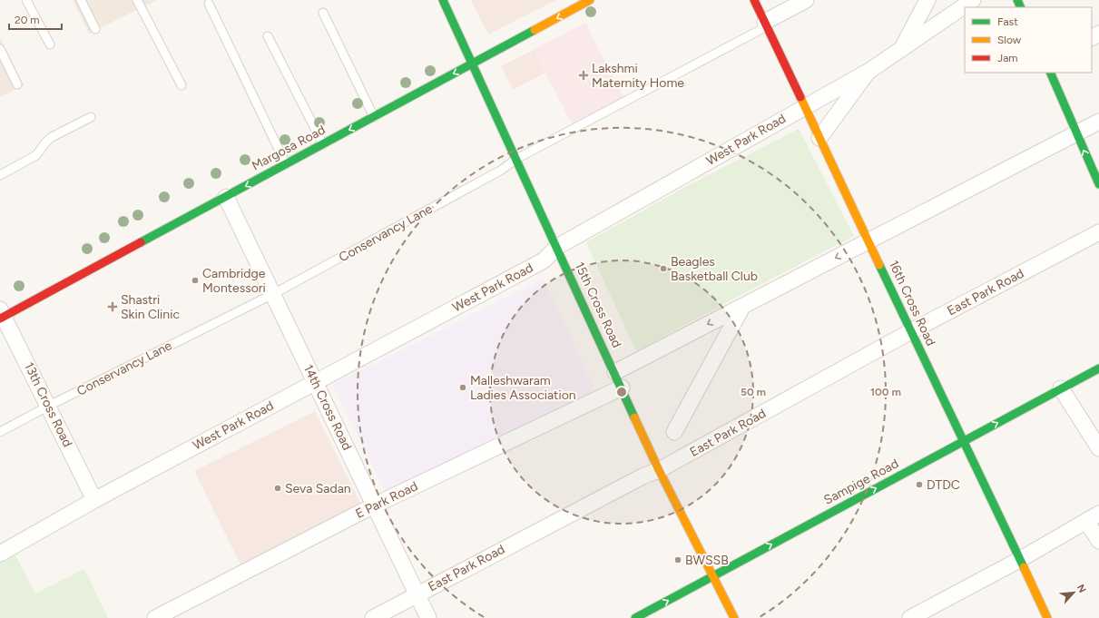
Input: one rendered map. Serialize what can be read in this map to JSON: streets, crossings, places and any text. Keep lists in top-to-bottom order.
{
  "streets": {
    "street": [
      "West Park Road",
      "Margosa Road",
      "Conservancy Lane",
      "East Park Road",
      "16th Cross Road",
      "15th Cross Road",
      "13th Cross Road",
      "14th Cross Road",
      "Sampige Road",
      "E Park Road"
    ]
  },
  "crossings": [
    ["West Park Road", "16th Cross Road"],
    ["West Park Road", "15th Cross Road"],
    ["West Park Road", "13th Cross Road"],
    ["West Park Road", "14th Cross Road"],
    ["Margosa Road", "15th Cross Road"],
    ["Margosa Road", "13th Cross Road"],
    ["Margosa Road", "14th Cross Road"],
    ["Conservancy Lane", "16th Cross Road"],
    ["Conservancy Lane", "15th Cross Road"],
    ["Conservancy Lane", "13th Cross Road"],
    ["Conservancy Lane", "14th Cross Road"],
    ["East Park Road", "16th Cross Road"],
    ["East Park Road", "15th Cross Road"],
    ["East Park Road", "14th Cross Road"],
    ["16th Cross Road", "Sampige Road"],
    ["15th Cross Road", "Sampige Road"],
    ["15th Cross Road", "E Park Road"],
    ["14th Cross Road", "E Park Road"]
  ],
  "one_way": ["Margosa Road", "Sampige Road"],
  "places": {
    "health": ["Lakshmi Maternity Home", "Shastri Skin Clinic"],
    "other": [
      "Beagles Basketball Club",
      "Cambridge Montessori",
      "Malleshwaram Ladies Association",
      "DTDC",
      "Seva Sadan",
      "BWSSB"
    ]
  },
  "legend": ["Fast", "Slow", "Jam"],
  "scale_bar": "20 m",
  "north": "top right",
  "rings": ["50 m", "100 m"]
}
